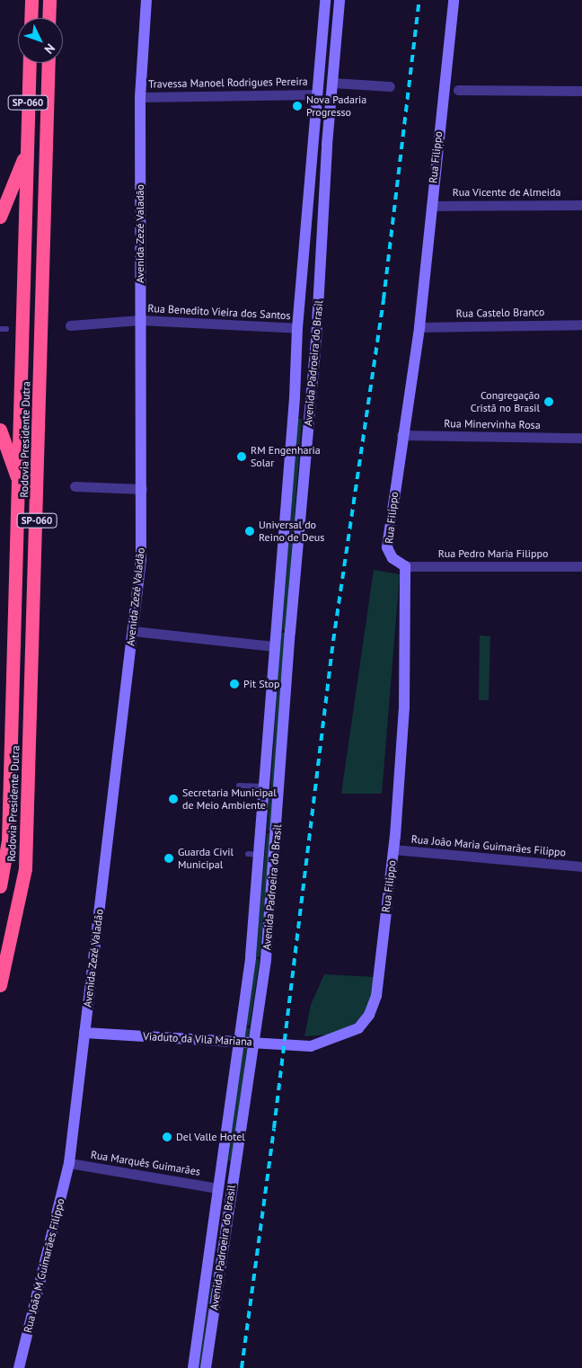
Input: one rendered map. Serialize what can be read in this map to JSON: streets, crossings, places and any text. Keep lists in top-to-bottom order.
{
  "streets": {
    "highway": ["SP-060", "Rodovia Presidente Dutra"],
    "main road": [
      "Rua Filippo",
      "Avenida Zezé Valadão",
      "Avenida Padroeira do Brasil",
      "Viaduto da Vila Mariana",
      "Rua João M Guimarães Filippo"
    ],
    "street": [
      "Travessa Manoel Rodrigues Pereira",
      "Rua Vicente de Almeida",
      "Rua Benedito Vieira dos Santos",
      "Rua Castelo Branco",
      "Rua Minervinha Rosa",
      "Rua Pedro Maria Filippo",
      "Rua João Maria Guimarães Filippo",
      "Rua Marquês Guimarães"
    ]
  },
  "crossings": [
    ["Travessa Manoel Rodrigues Pereira", "Avenida Zezé Valadão"],
    ["Travessa Manoel Rodrigues Pereira", "Avenida Padroeira do Brasil"],
    ["Rua Filippo", "Rua Vicente de Almeida"],
    ["Rua Filippo", "Rua Castelo Branco"],
    ["Rua Filippo", "Rua Minervinha Rosa"],
    ["Rua Filippo", "Rua Pedro Maria Filippo"],
    ["Rua Filippo", "Rua João Maria Guimarães Filippo"],
    ["Rua Filippo", "Viaduto da Vila Mariana"],
    ["Avenida Zezé Valadão", "Rua Benedito Vieira dos Santos"],
    ["Avenida Zezé Valadão", "Viaduto da Vila Mariana"],
    ["Avenida Zezé Valadão", "Rua Marquês Guimarães"],
    ["Avenida Zezé Valadão", "Rua João M Guimarães Filippo"],
    ["Rua Benedito Vieira dos Santos", "Avenida Padroeira do Brasil"],
    ["Avenida Padroeira do Brasil", "Rua Marquês Guimarães"],
    ["Rua Marquês Guimarães", "Rua João M Guimarães Filippo"]
  ],
  "places": [
    "Nova Padaria Progresso",
    "Congregação Cristã no Brasil",
    "RM Engenharia Solar",
    "Universal do Reino de Deus",
    "Pit Stop",
    "Secretaria Municipal de Meio Ambiente",
    "Guarda Civil Municipal",
    "Del Valle Hotel"
  ],
  "north": "bottom right"
}
